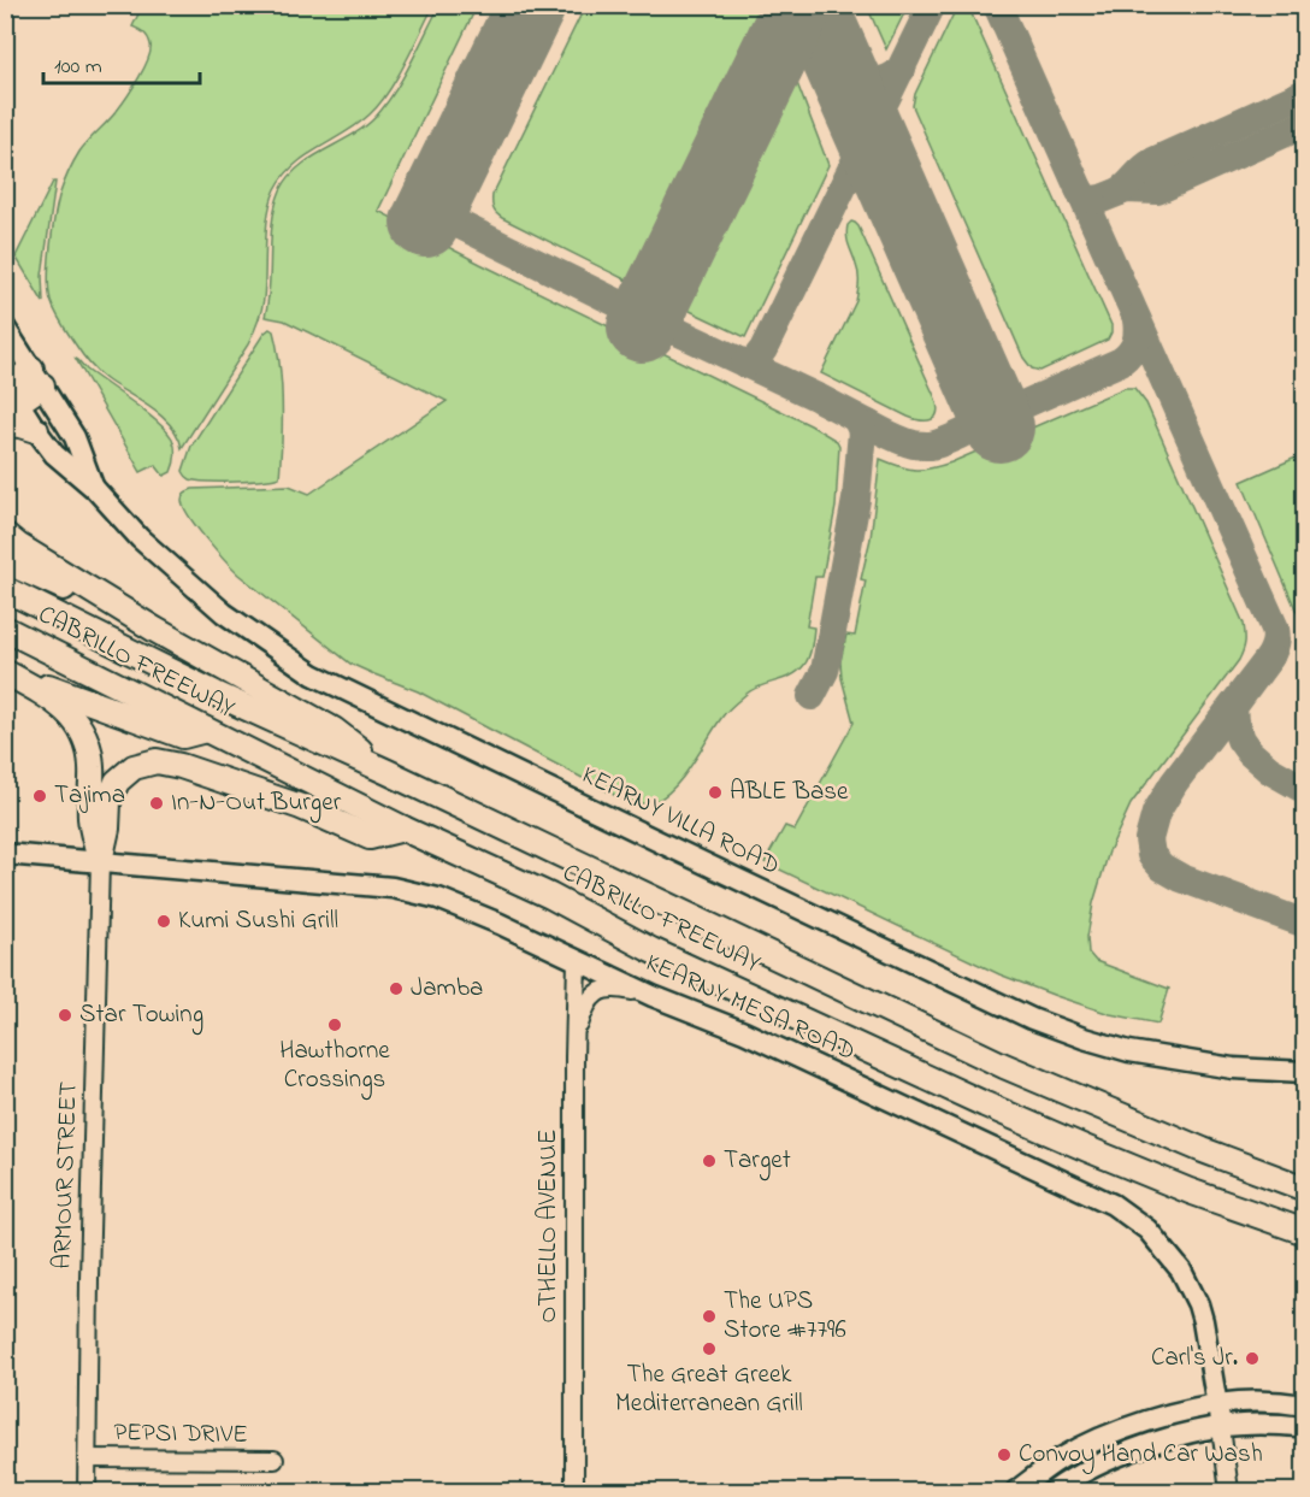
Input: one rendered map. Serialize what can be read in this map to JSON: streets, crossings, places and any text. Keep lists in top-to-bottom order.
{
  "streets": {
    "highway": ["CABRILLO FREEWAY"],
    "main road": ["KEARNY VILLA ROAD", "KEARNY MESA ROAD"],
    "street": ["ARMOUR STREET", "OTHELLO AVENUE", "PEPSI DRIVE"]
  },
  "crossings": [
    ["KEARNY MESA ROAD", "ARMOUR STREET"],
    ["KEARNY MESA ROAD", "OTHELLO AVENUE"],
    ["ARMOUR STREET", "PEPSI DRIVE"]
  ],
  "places": [
    "ABLE Base",
    "Tajima",
    "In-N-Out Burger",
    "Kumi Sushi Grill",
    "Jamba",
    "Star Towing",
    "Hawthorne Crossings",
    "Target",
    "The UPS Store #7796",
    "The Great Greek Mediterranean Grill",
    "Carl's Jr.",
    "Convoy Hand Car Wash"
  ],
  "scale_bar": "100 m"
}
